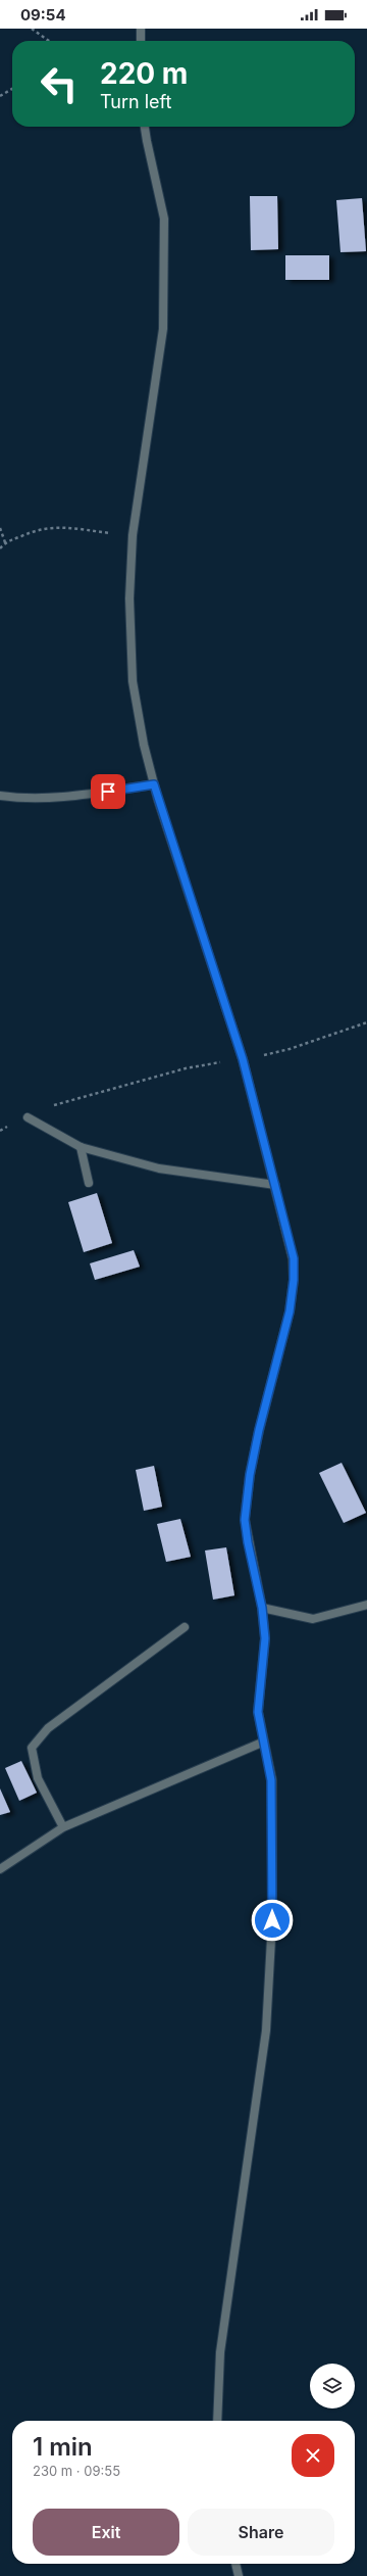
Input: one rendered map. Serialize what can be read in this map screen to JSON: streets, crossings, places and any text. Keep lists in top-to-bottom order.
{
  "page": {
    "status": "09:54",
    "turn": ["220 m", "Turn left"],
    "heading": ["1 min", "230 m · 09:55"],
    "buttons": ["Exit", "Share"]
  }
}
